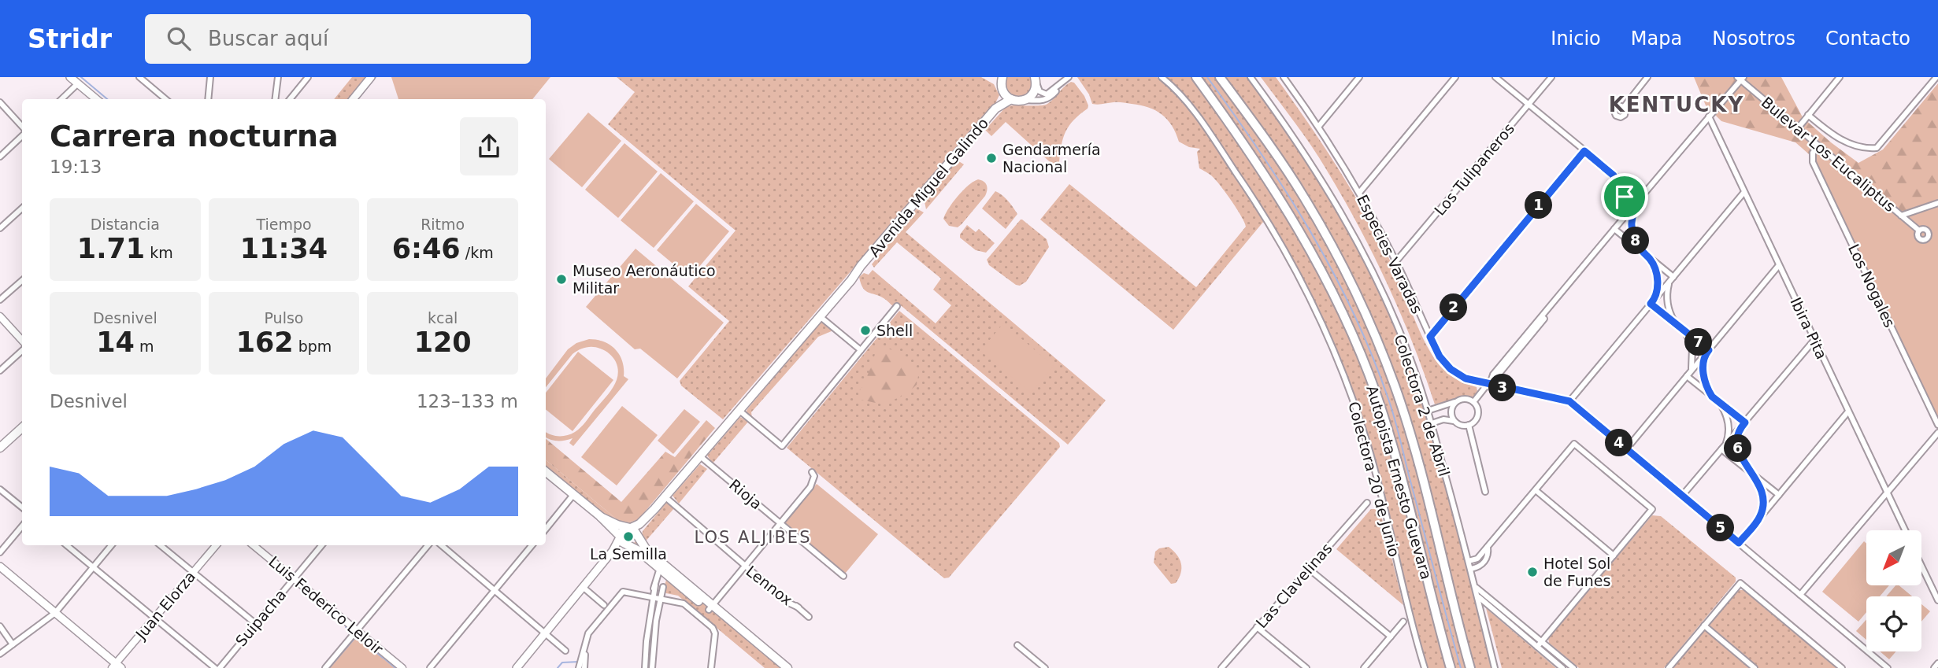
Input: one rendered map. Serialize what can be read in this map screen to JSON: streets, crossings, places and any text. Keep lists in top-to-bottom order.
{
  "streets": {
    "highway": ["Autopista Ernesto Guevara"],
    "main road": ["Avenida Miguel Galindo"],
    "street": [
      "Bulevar Los Eucaliptus",
      "Los Tulipaneros",
      "Especies Varadas",
      "Los Nogales",
      "Ibira Pita",
      "Colectora 2 de Abril",
      "Colectora 20 de Junio",
      "Rioja",
      "Lennox",
      "Las Clavelinas",
      "Juan Elorza",
      "Luis Federico Leloir",
      "Suipacha"
    ]
  },
  "crossings": [
    ["Bulevar Los Eucaliptus", "Los Nogales"],
    ["Los Tulipaneros", "Especies Varadas"],
    ["Avenida Miguel Galindo", "Rioja"],
    ["Avenida Miguel Galindo", "Lennox"],
    ["Luis Federico Leloir", "Suipacha"]
  ],
  "districts": ["KENTUCKY", "LOS ALJIBES"],
  "places": [
    "Gendarmería Nacional",
    "Museo Aeronáutico Militar",
    "Shell",
    "La Semilla",
    "Hotel Sol de Funes"
  ],
  "north": "bottom left",
  "page": {
    "header": "Stridr",
    "search": "Buscar aquí",
    "nav": [
      "Inicio",
      "Mapa",
      "Nosotros",
      "Contacto"
    ],
    "heading": ["Carrera nocturna", "19:13"],
    "pins": [
      "1",
      "8",
      "2",
      "7",
      "3",
      "4",
      "6",
      "5"
    ],
    "stats": [
      ["Distancia", "1.71 km"],
      ["Tiempo", "11:34"],
      ["Ritmo", "6:46 /km"],
      ["Desnivel", "14 m"],
      ["Pulso", "162 bpm"],
      ["kcal", "120"]
    ],
    "chart": ["Desnivel", "123–133 m"]
  }
}
